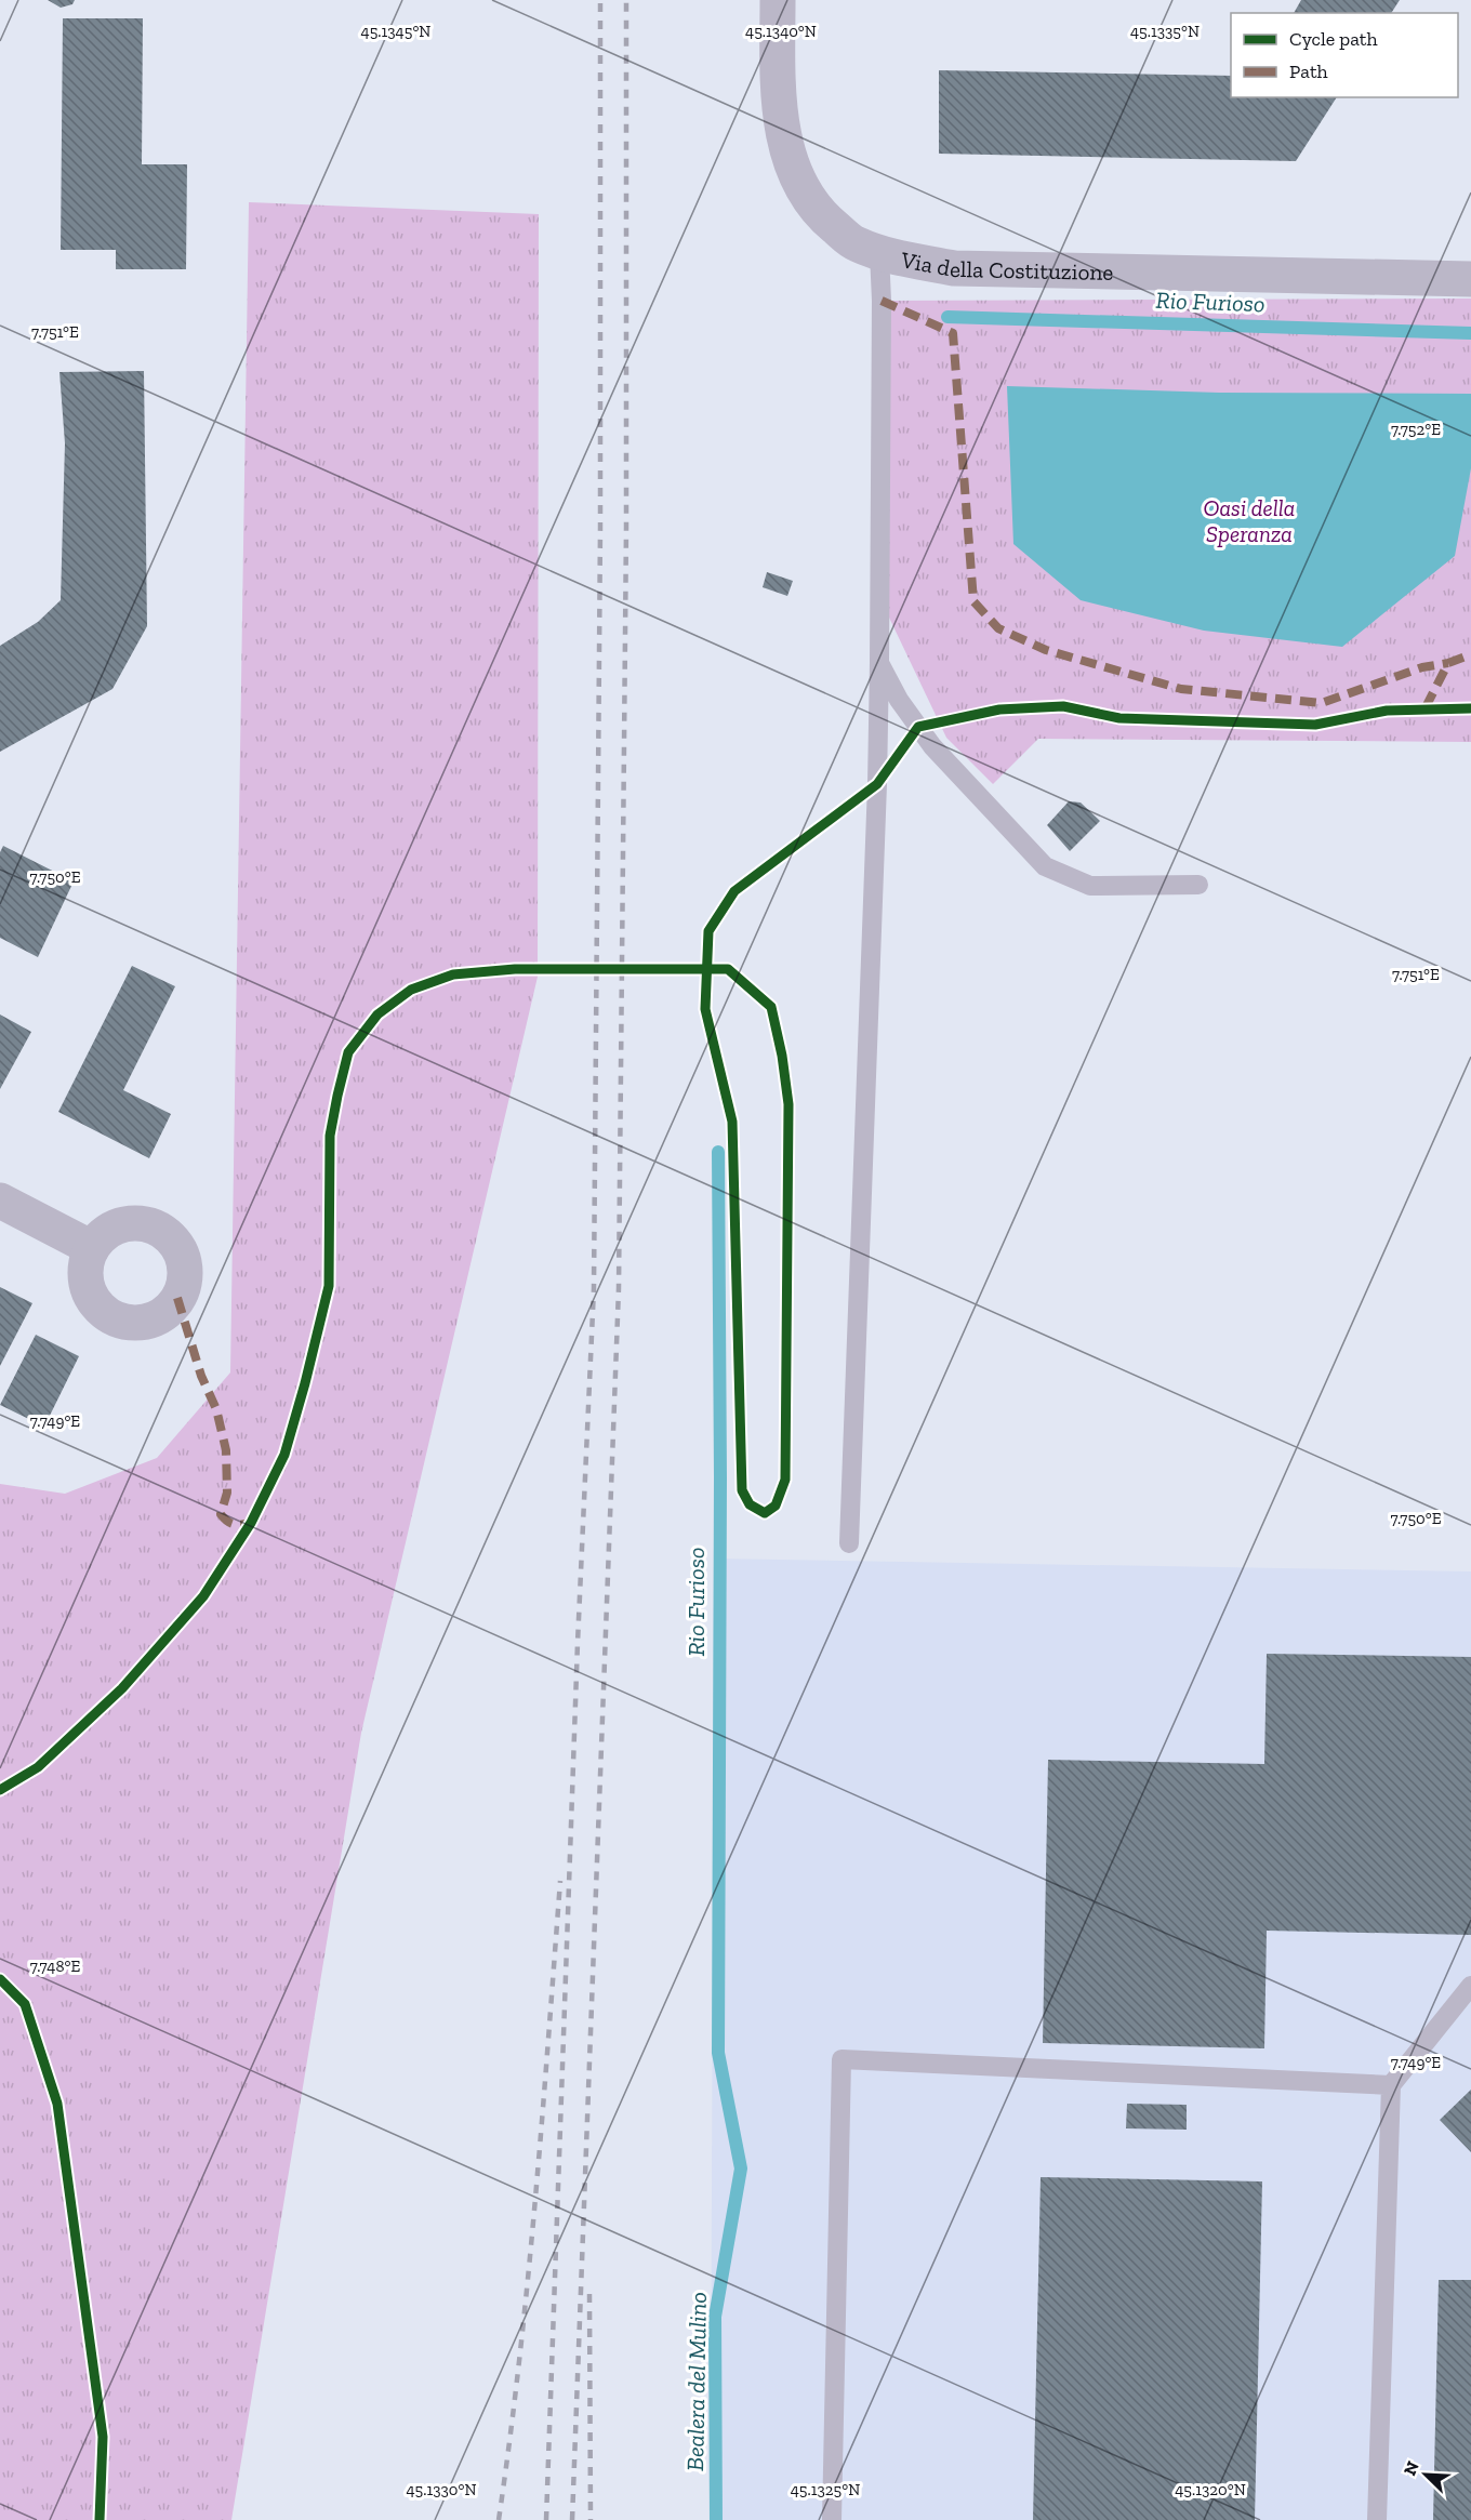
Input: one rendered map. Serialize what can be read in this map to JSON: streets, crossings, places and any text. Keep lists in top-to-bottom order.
{
  "streets": {
    "street": ["Via della Costituzione"]
  },
  "water": ["Rio Furioso", "Bealera del Mulino"],
  "parks": ["Oasi della Speranza"],
  "legend": ["Cycle path", "Path"],
  "north": "top left",
  "coordinates": [
    "45.1340°N",
    "45.1335°N",
    "45.1345°N",
    "7.751°E",
    "7.752°E",
    "7.750°E",
    "7.749°E",
    "7.748°E",
    "45.1330°N",
    "45.1325°N",
    "45.1320°N"
  ]
}
